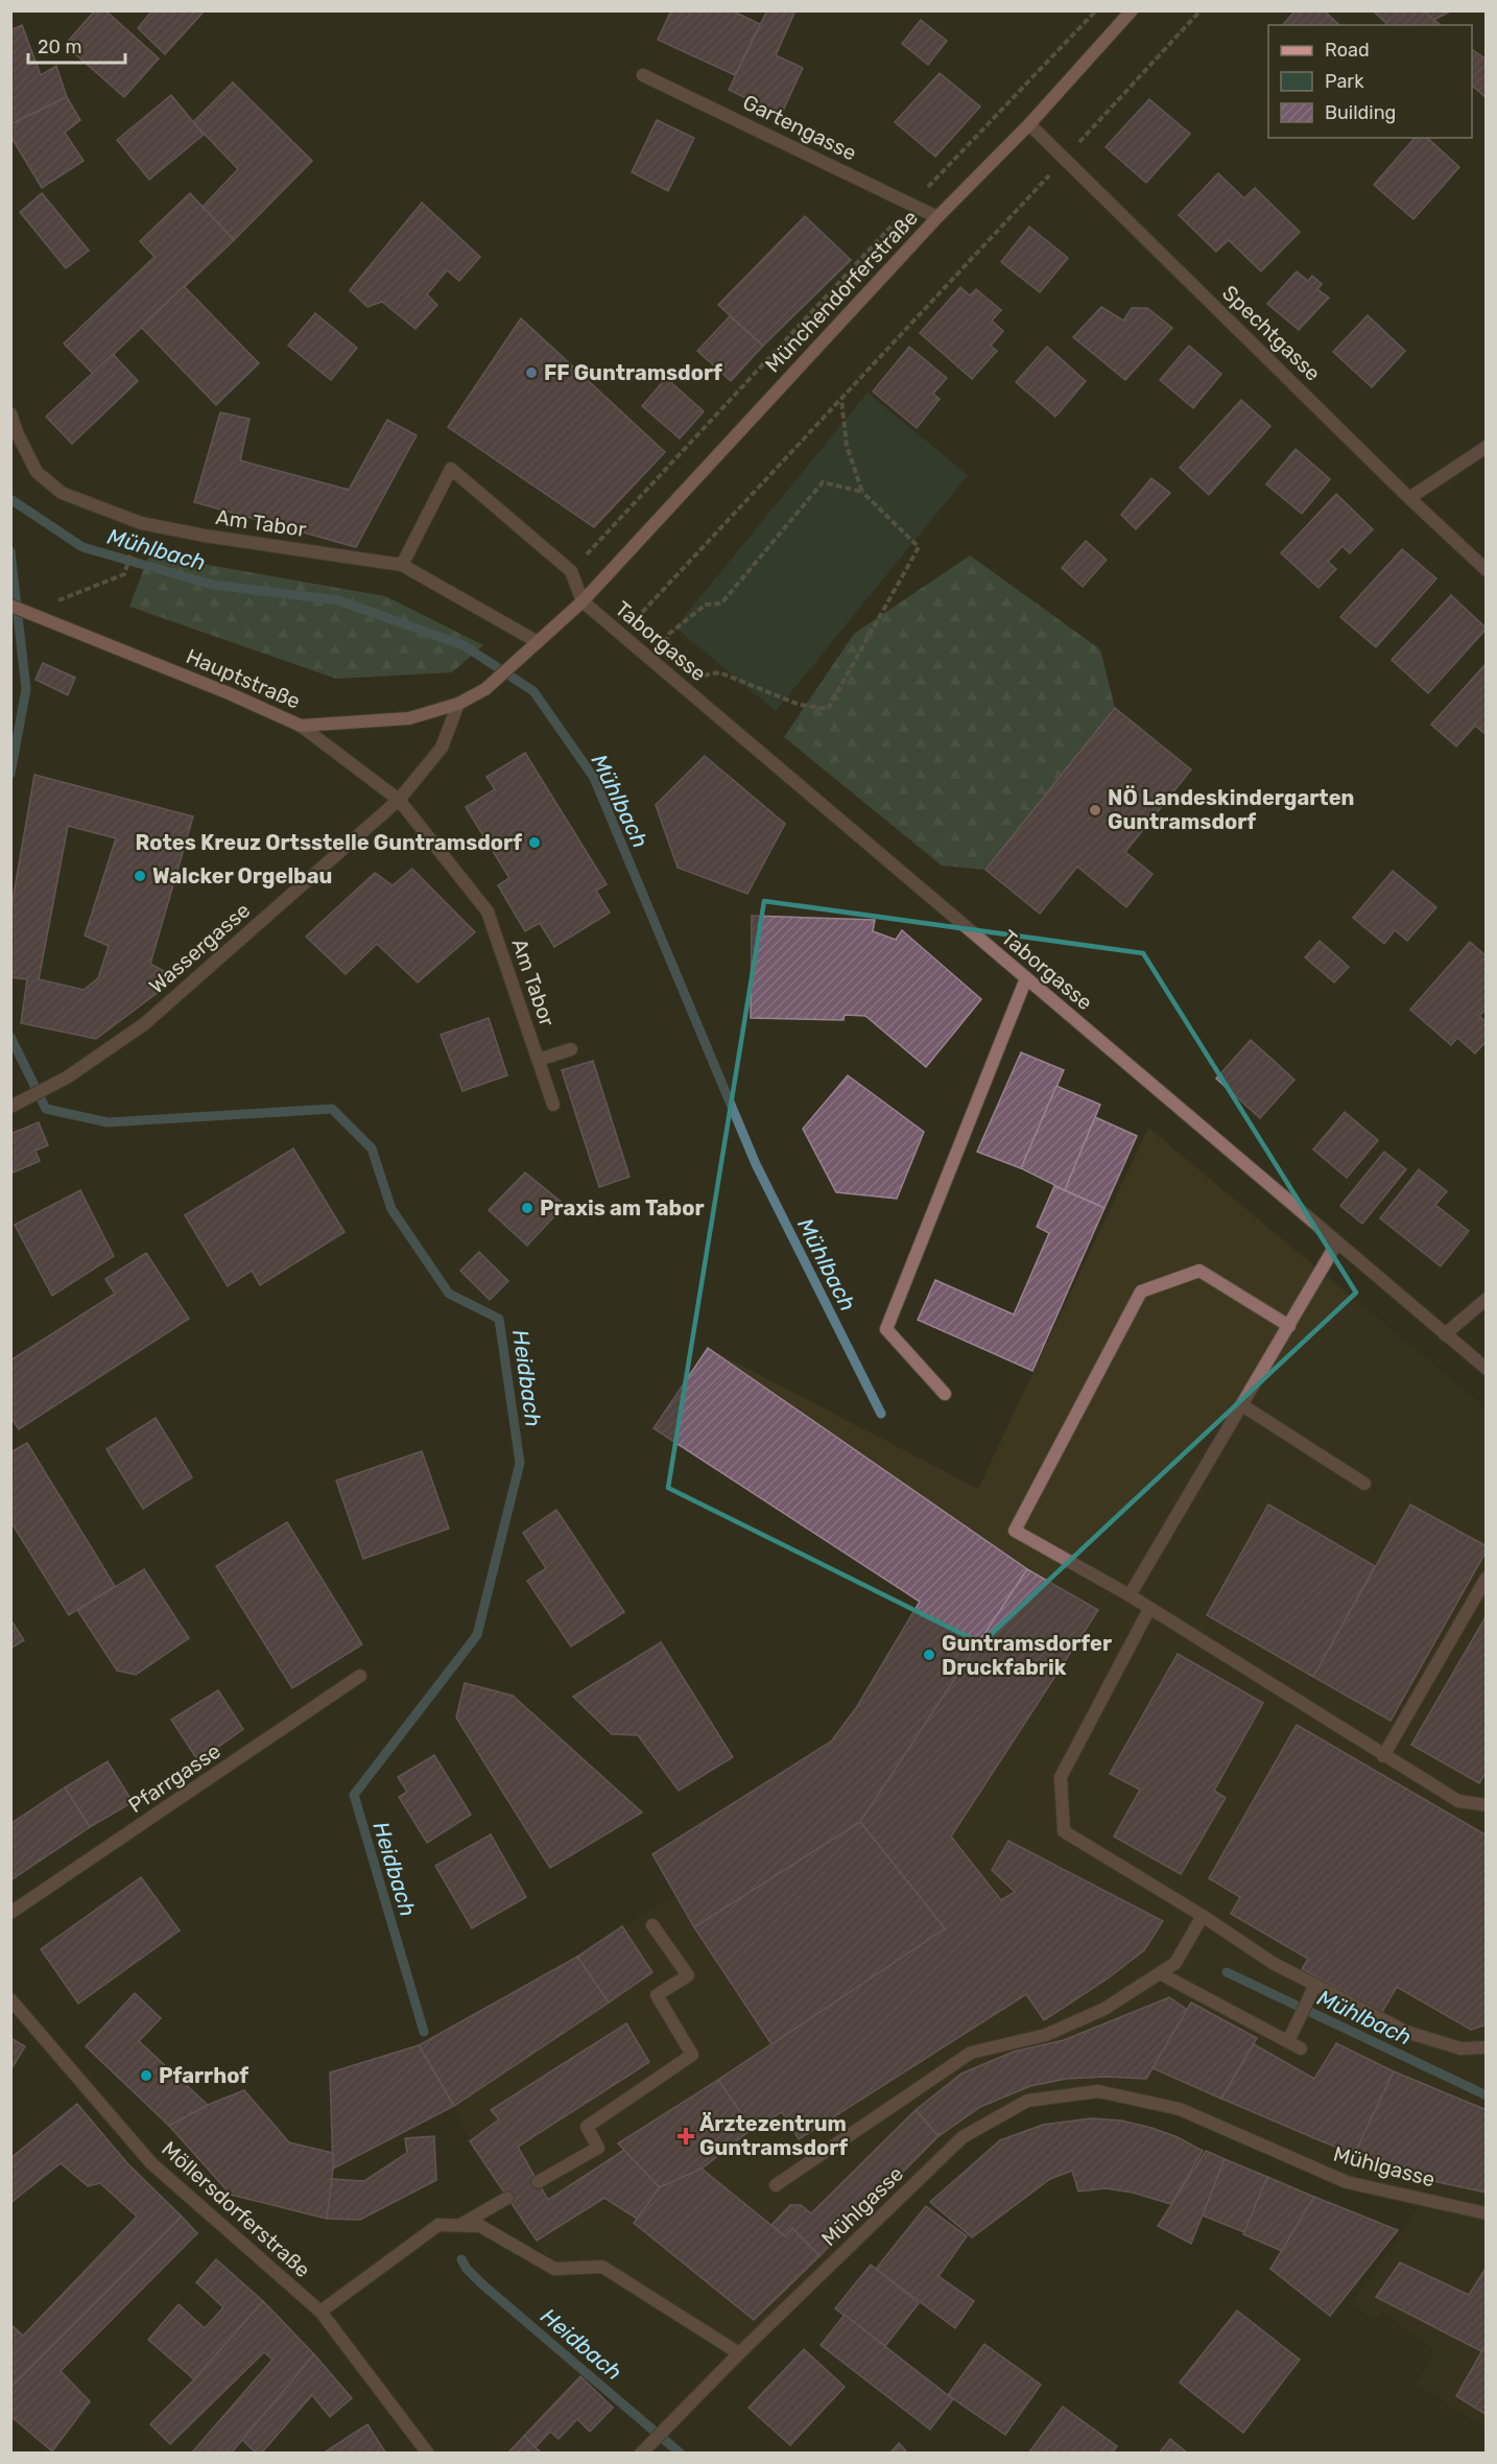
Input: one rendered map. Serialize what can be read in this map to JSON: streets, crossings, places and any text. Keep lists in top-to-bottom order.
{
  "streets": {
    "street": [
      "Gartengasse",
      "Münchendorferstraße",
      "Spechtgasse",
      "Am Tabor",
      "Taborgasse",
      "Hauptstraße",
      "Wassergasse",
      "Pfarrgasse",
      "Mühlgasse",
      "Möllersdorferstraße"
    ]
  },
  "crossings": [
    ["Gartengasse", "Münchendorferstraße"],
    ["Münchendorferstraße", "Spechtgasse"],
    ["Münchendorferstraße", "Taborgasse"],
    ["Münchendorferstraße", "Hauptstraße"],
    ["Am Tabor", "Hauptstraße"],
    ["Am Tabor", "Wassergasse"],
    ["Taborgasse", "Hauptstraße"],
    ["Hauptstraße", "Wassergasse"]
  ],
  "water": ["Mühlbach", "Heidbach"],
  "places": {
    "other": [
      "FF Guntramsdorf",
      "NÖ Landeskindergarten Guntramsdorf",
      "Rotes Kreuz Ortsstelle Guntramsdorf",
      "Walcker Orgelbau",
      "Praxis am Tabor",
      "Guntramsdorfer Druckfabrik",
      "Pfarrhof"
    ],
    "health": ["Ärztezentrum Guntramsdorf"]
  },
  "legend": ["Road", "Park", "Building"],
  "scale_bar": "20 m"
}
